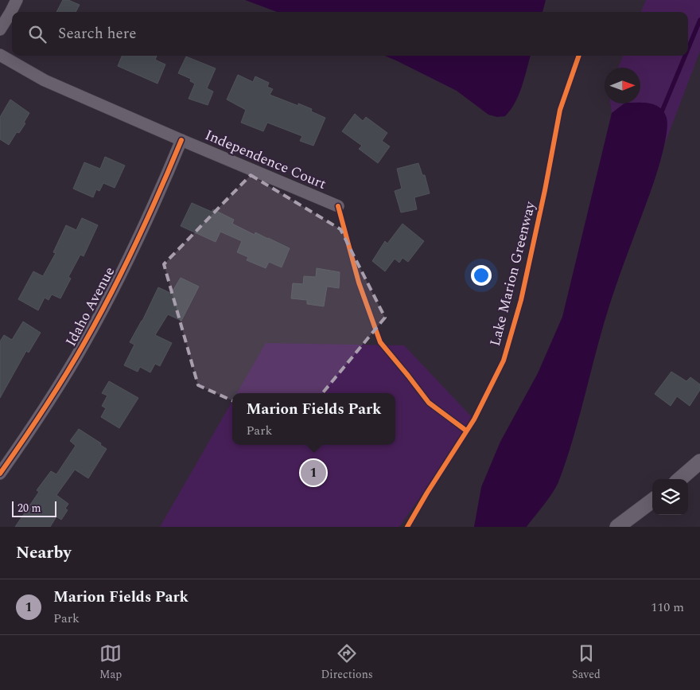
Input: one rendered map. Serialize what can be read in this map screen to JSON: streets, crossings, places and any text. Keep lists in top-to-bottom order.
{
  "streets": {
    "street": ["Independence Court", "Idaho Avenue"],
    "cycle path": ["Lake Marion Greenway"]
  },
  "crossings": [
    ["Independence Court", "Idaho Avenue"]
  ],
  "scale_bar": "20 m",
  "north": "right",
  "page": {
    "search": "Search here",
    "popup": ["Marion Fields Park", "Park"],
    "pins": "1",
    "scale": "20 m",
    "heading": "Nearby",
    "list": [
      {
        "mark": "1",
        "name": "Marion Fields Park",
        "note": "Park",
        "value": "110 m"
      }
    ],
    "nav": ["Map", "Directions", "Saved"]
  }
}
